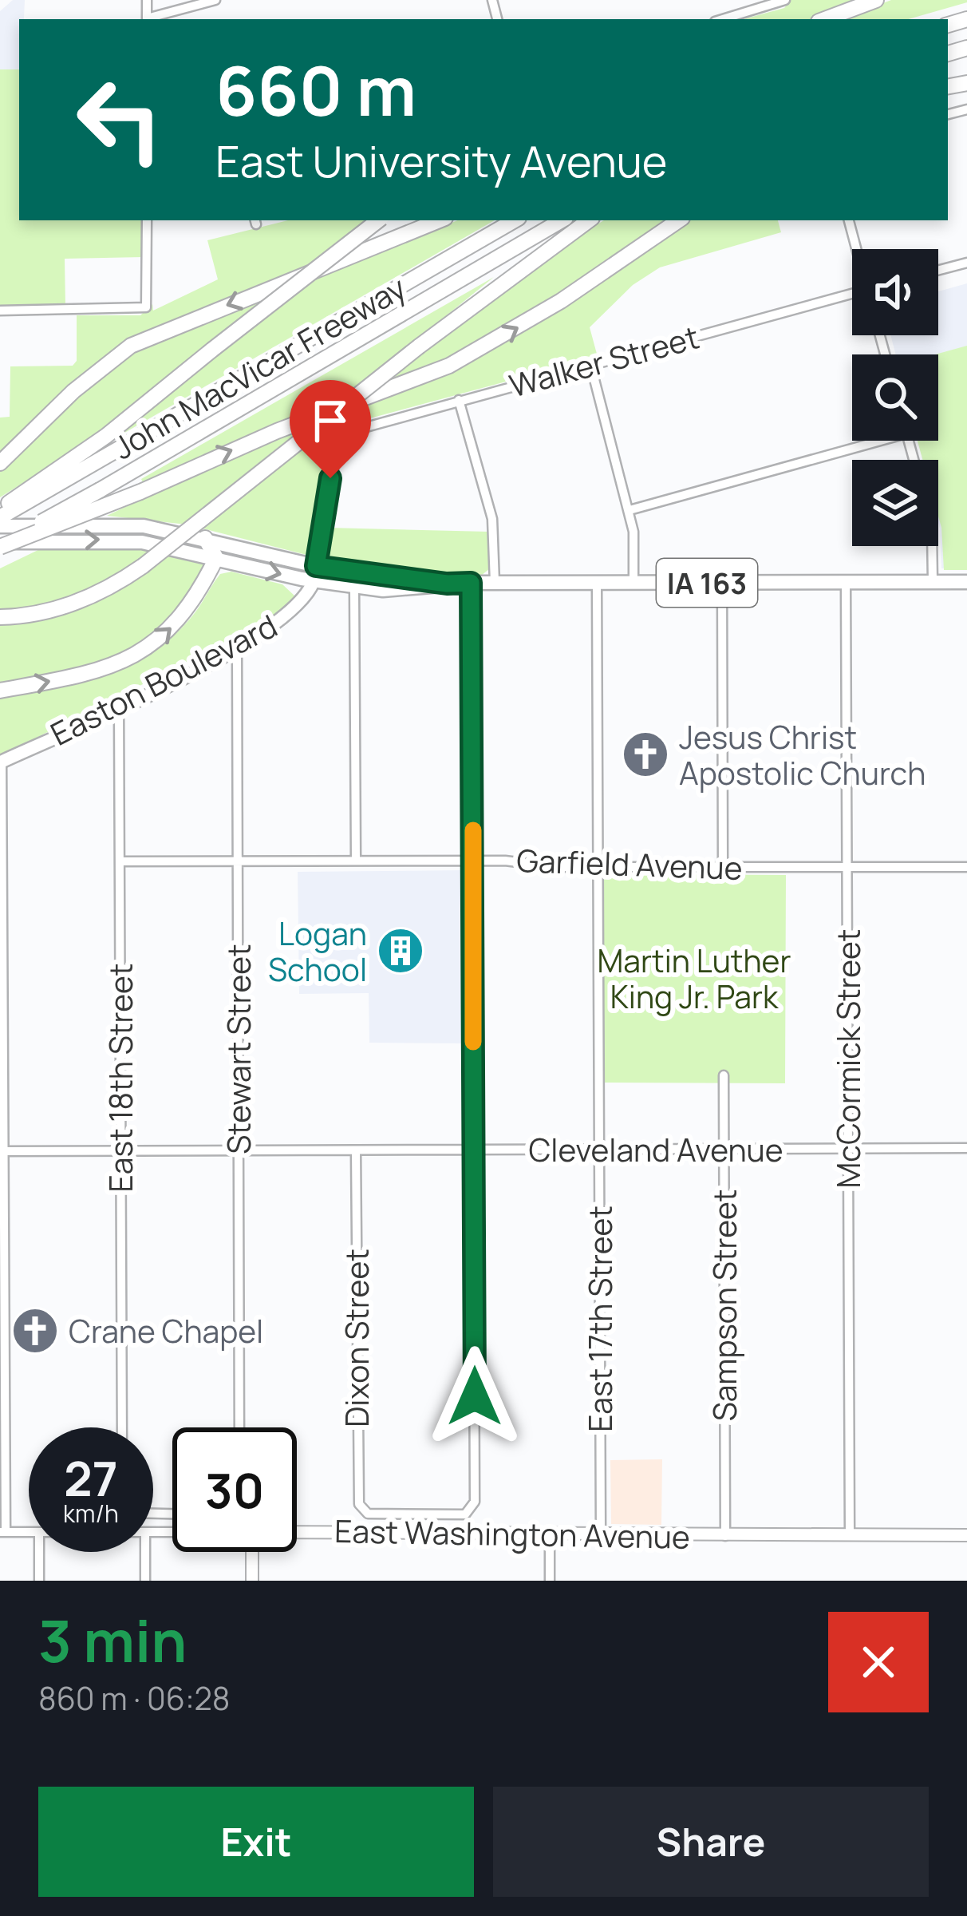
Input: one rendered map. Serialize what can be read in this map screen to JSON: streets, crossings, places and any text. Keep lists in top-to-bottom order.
{
  "streets": {
    "highway": ["John MacVicar Freeway"],
    "main road": ["IA 163", "Easton Boulevard"],
    "street": [
      "Walker Street",
      "Garfield Avenue",
      "Stewart Street",
      "McCormick Street",
      "East 18th Street",
      "Cleveland Avenue",
      "Sampson Street",
      "East 17th Street",
      "Dixon Street",
      "East Washington Avenue"
    ]
  },
  "crossings": [
    ["Walker Street", "IA 163"],
    ["John MacVicar Freeway", "IA 163"],
    ["IA 163", "Easton Boulevard"],
    ["IA 163", "McCormick Street"],
    ["IA 163", "East 17th Street"],
    ["Easton Boulevard", "Stewart Street"],
    ["Easton Boulevard", "East 18th Street"],
    ["Garfield Avenue", "Stewart Street"],
    ["Garfield Avenue", "McCormick Street"],
    ["Garfield Avenue", "East 18th Street"],
    ["Garfield Avenue", "East 17th Street"],
    ["Stewart Street", "Cleveland Avenue"],
    ["McCormick Street", "Cleveland Avenue"],
    ["McCormick Street", "East Washington Avenue"],
    ["East 18th Street", "Cleveland Avenue"],
    ["Cleveland Avenue", "Sampson Street"],
    ["Cleveland Avenue", "East 17th Street"],
    ["Cleveland Avenue", "Dixon Street"],
    ["Sampson Street", "East Washington Avenue"],
    ["East 17th Street", "East Washington Avenue"]
  ],
  "parks": ["Martin Luther King Jr. Park"],
  "places": {
    "church": ["Jesus Christ Apostolic Church", "Crane Chapel"],
    "building": ["Logan School"]
  },
  "page": {
    "turn": ["660 m", "East University Avenue"],
    "speed": "27 km/h",
    "limit": "30",
    "heading": ["3 min", "860 m · 06:28"],
    "buttons": ["Exit", "Share"]
  }
}
